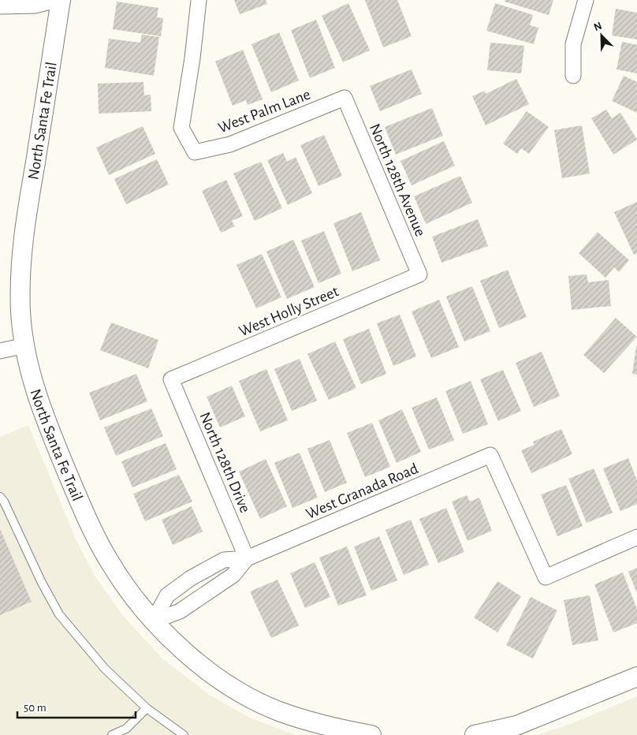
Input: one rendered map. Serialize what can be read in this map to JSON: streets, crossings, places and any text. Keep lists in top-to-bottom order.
{
  "streets": {
    "street": [
      "West Palm Lane",
      "North Santa Fe Trail",
      "North 128th Avenue",
      "West Holly Street",
      "North 128th Drive",
      "West Granada Road"
    ]
  },
  "crossings": [
    ["West Palm Lane", "North 128th Avenue"],
    ["North Santa Fe Trail", "West Granada Road"],
    ["North 128th Avenue", "West Holly Street"],
    ["West Holly Street", "North 128th Drive"],
    ["North 128th Drive", "West Granada Road"]
  ],
  "scale_bar": "50 m",
  "north": "top left"
}
